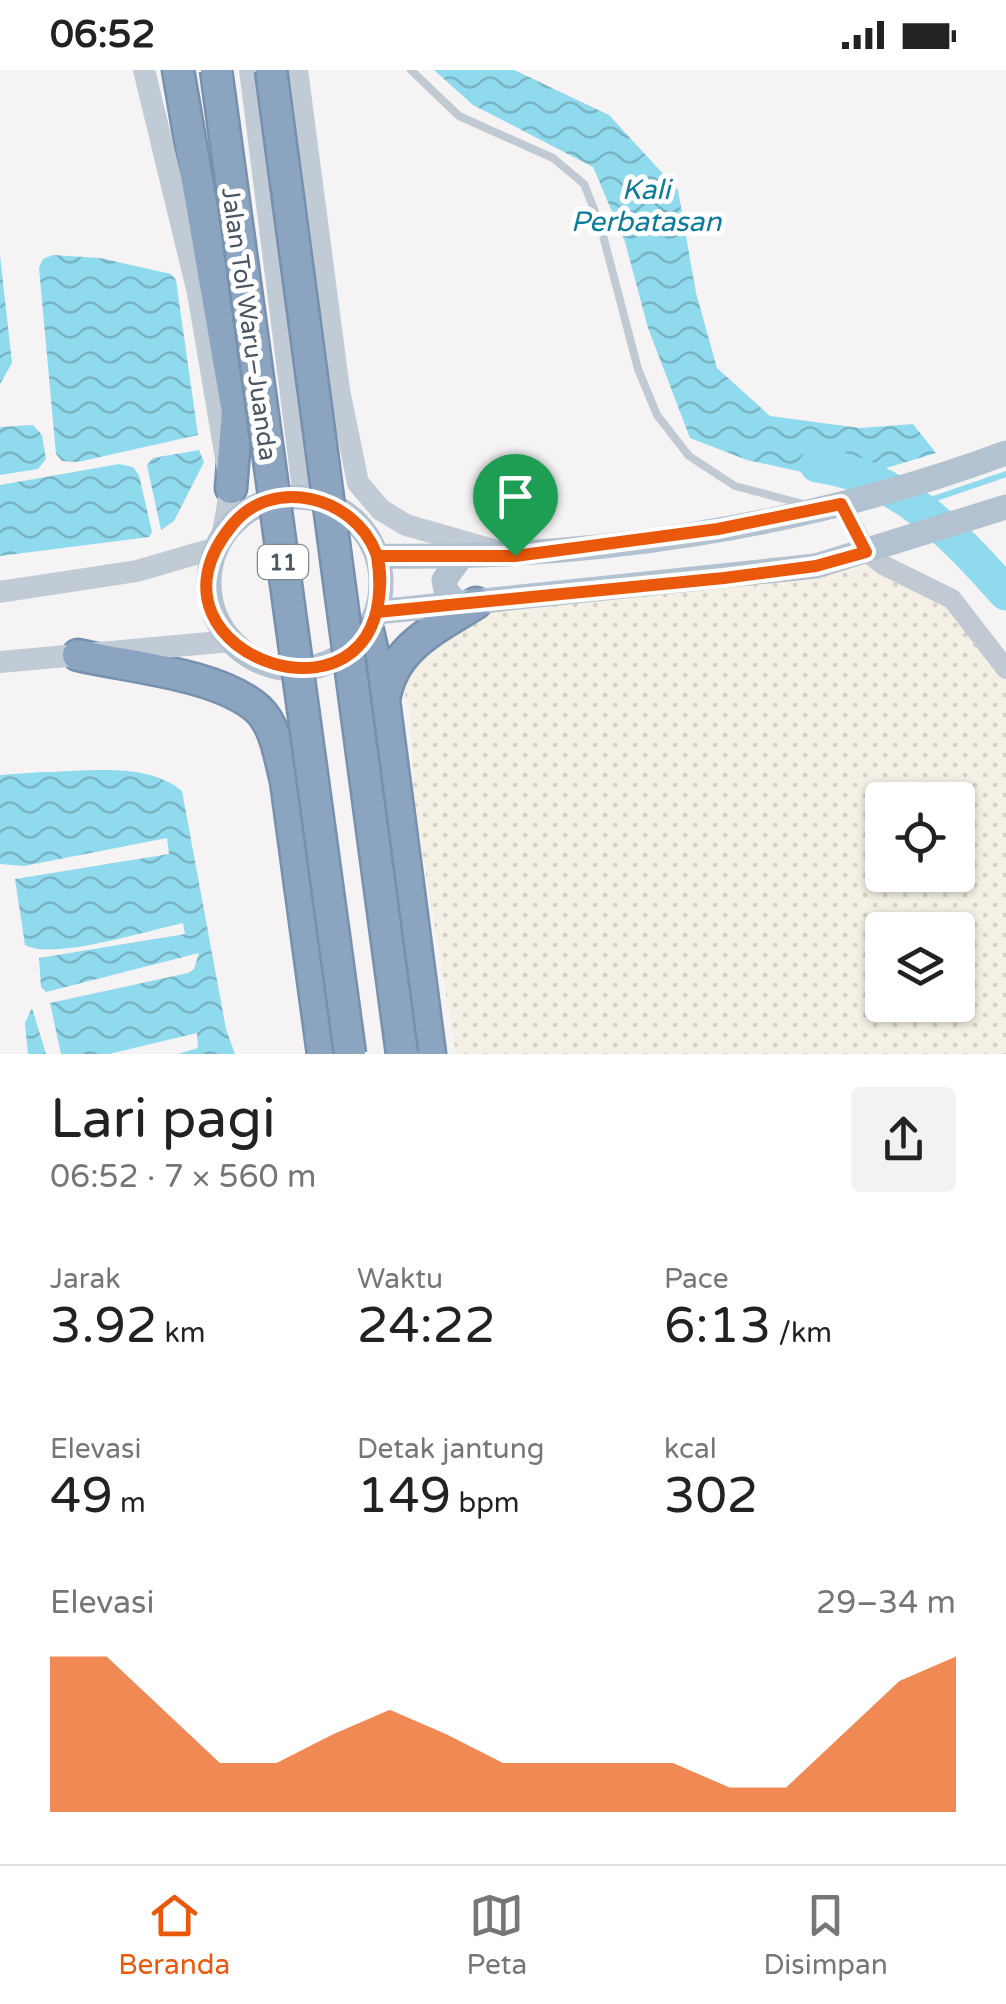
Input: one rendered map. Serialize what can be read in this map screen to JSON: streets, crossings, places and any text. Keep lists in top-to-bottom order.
{
  "streets": {
    "highway": ["Jalan Tol Waru–Juanda", "11"]
  },
  "water": ["Kali Perbatasan"],
  "page": {
    "status": "06:52",
    "heading": ["Lari pagi", "06:52 · 7 × 560 m"],
    "stats": [
      ["Jarak", "3.92 km"],
      ["Waktu", "24:22"],
      ["Pace", "6:13 /km"],
      ["Elevasi", "49 m"],
      ["Detak jantung", "149 bpm"],
      ["kcal", "302"]
    ],
    "chart": ["Elevasi", "29–34 m"],
    "tabs": ["Beranda", "Peta", "Disimpan"]
  }
}
